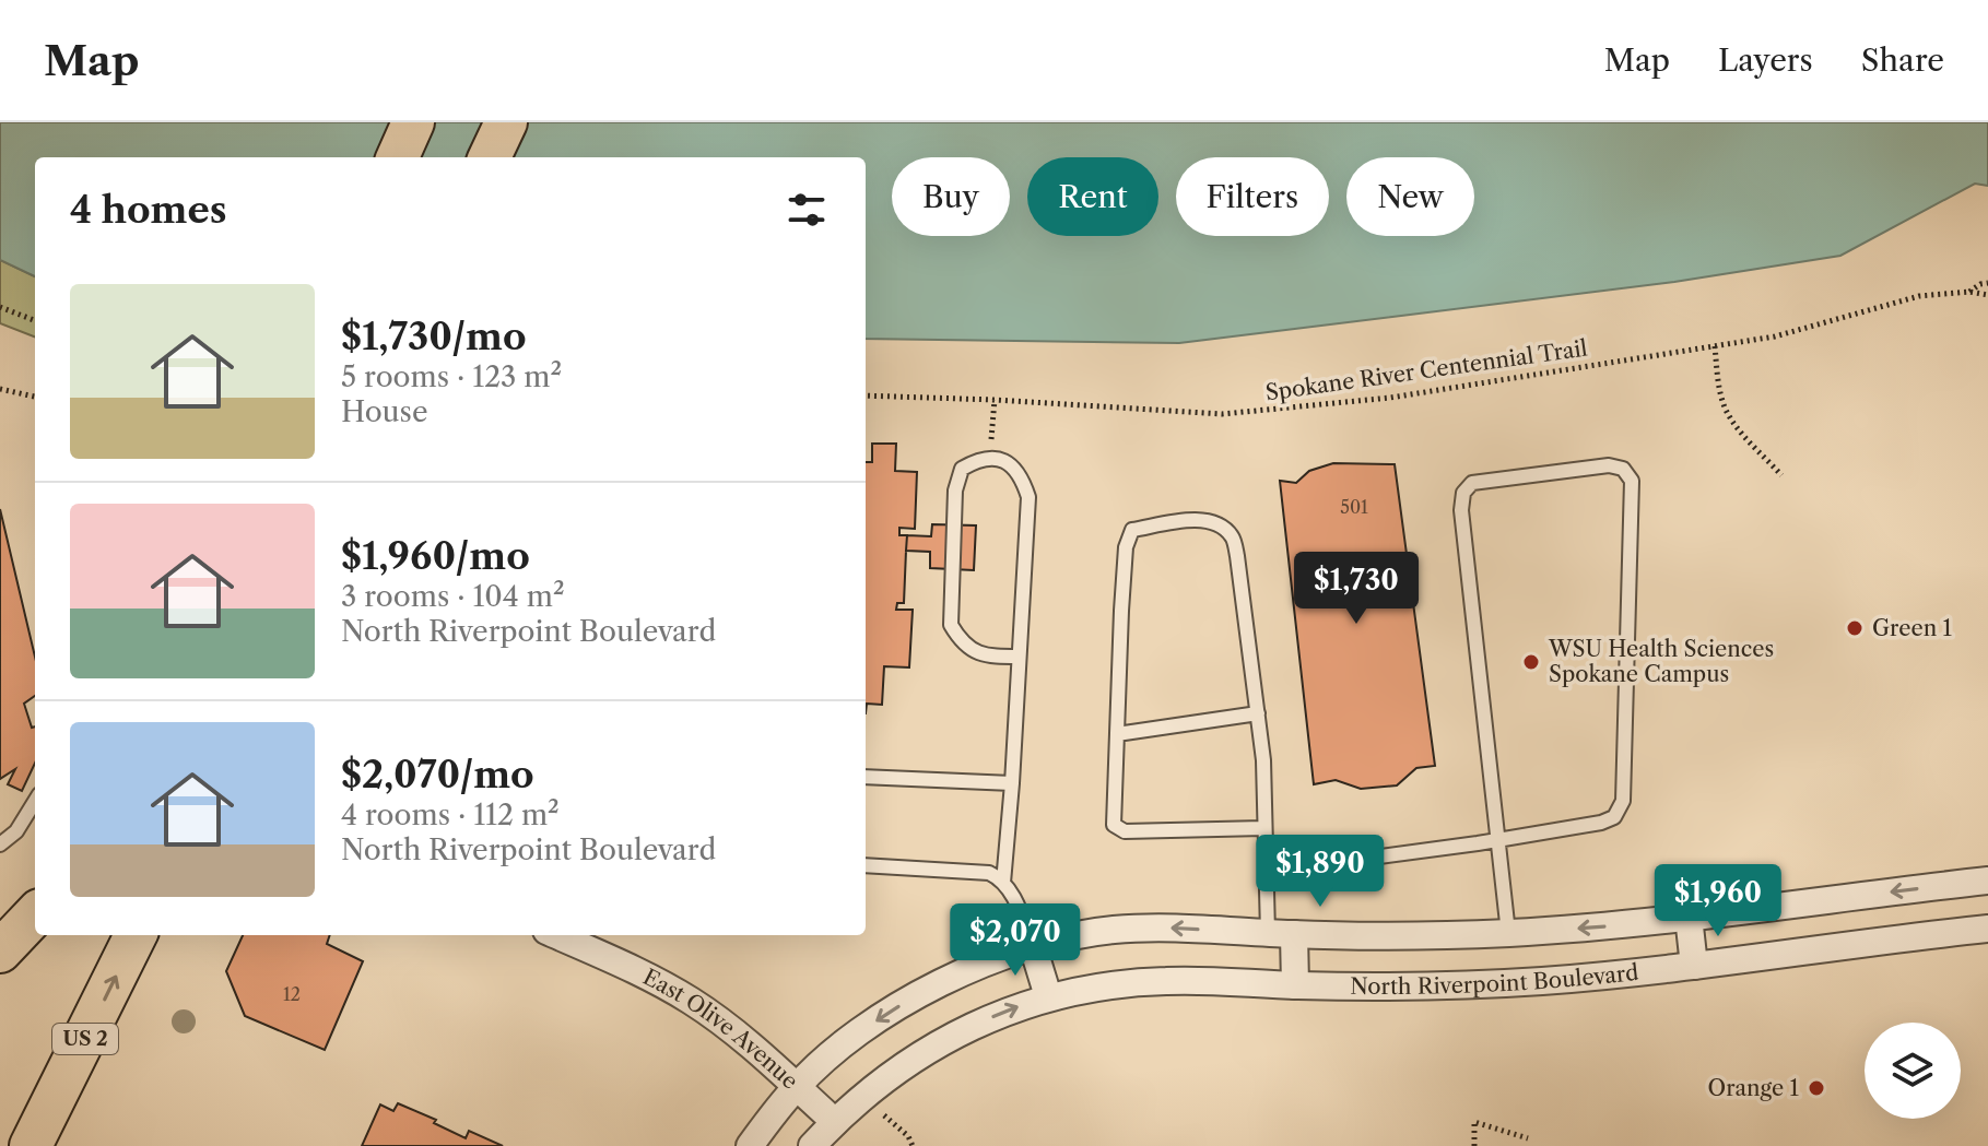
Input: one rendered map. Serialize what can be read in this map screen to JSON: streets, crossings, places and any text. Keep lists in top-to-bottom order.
{
  "streets": {
    "main road": ["US 2"],
    "street": ["North Riverpoint Boulevard", "East Olive Avenue"],
    "path": ["Spokane River Centennial Trail"]
  },
  "crossings": [
    ["North Riverpoint Boulevard", "East Olive Avenue"]
  ],
  "places": ["Green 1", "WSU Health Sciences Spokane Campus", "Orange 1"],
  "house_numbers": ["501", "12"],
  "page": {
    "header": "Map",
    "nav": ["Map", "Layers", "Share"],
    "chip": [
      "Buy",
      "Rent",
      "Filters",
      "New"
    ],
    "heading": "4 homes",
    "list": [
      {
        "name": "$1,730/mo",
        "note": "5 rooms · 123 m² · House"
      },
      {
        "name": "$1,960/mo",
        "note": "3 rooms · 104 m² · North Riverpoint Boulevard"
      },
      {
        "name": "$2,070/mo",
        "note": "4 rooms · 112 m² · North Riverpoint Boulevard"
      }
    ],
    "price": [
      "$1,730",
      "$1,890",
      "$1,960",
      "$2,070"
    ]
  }
}
